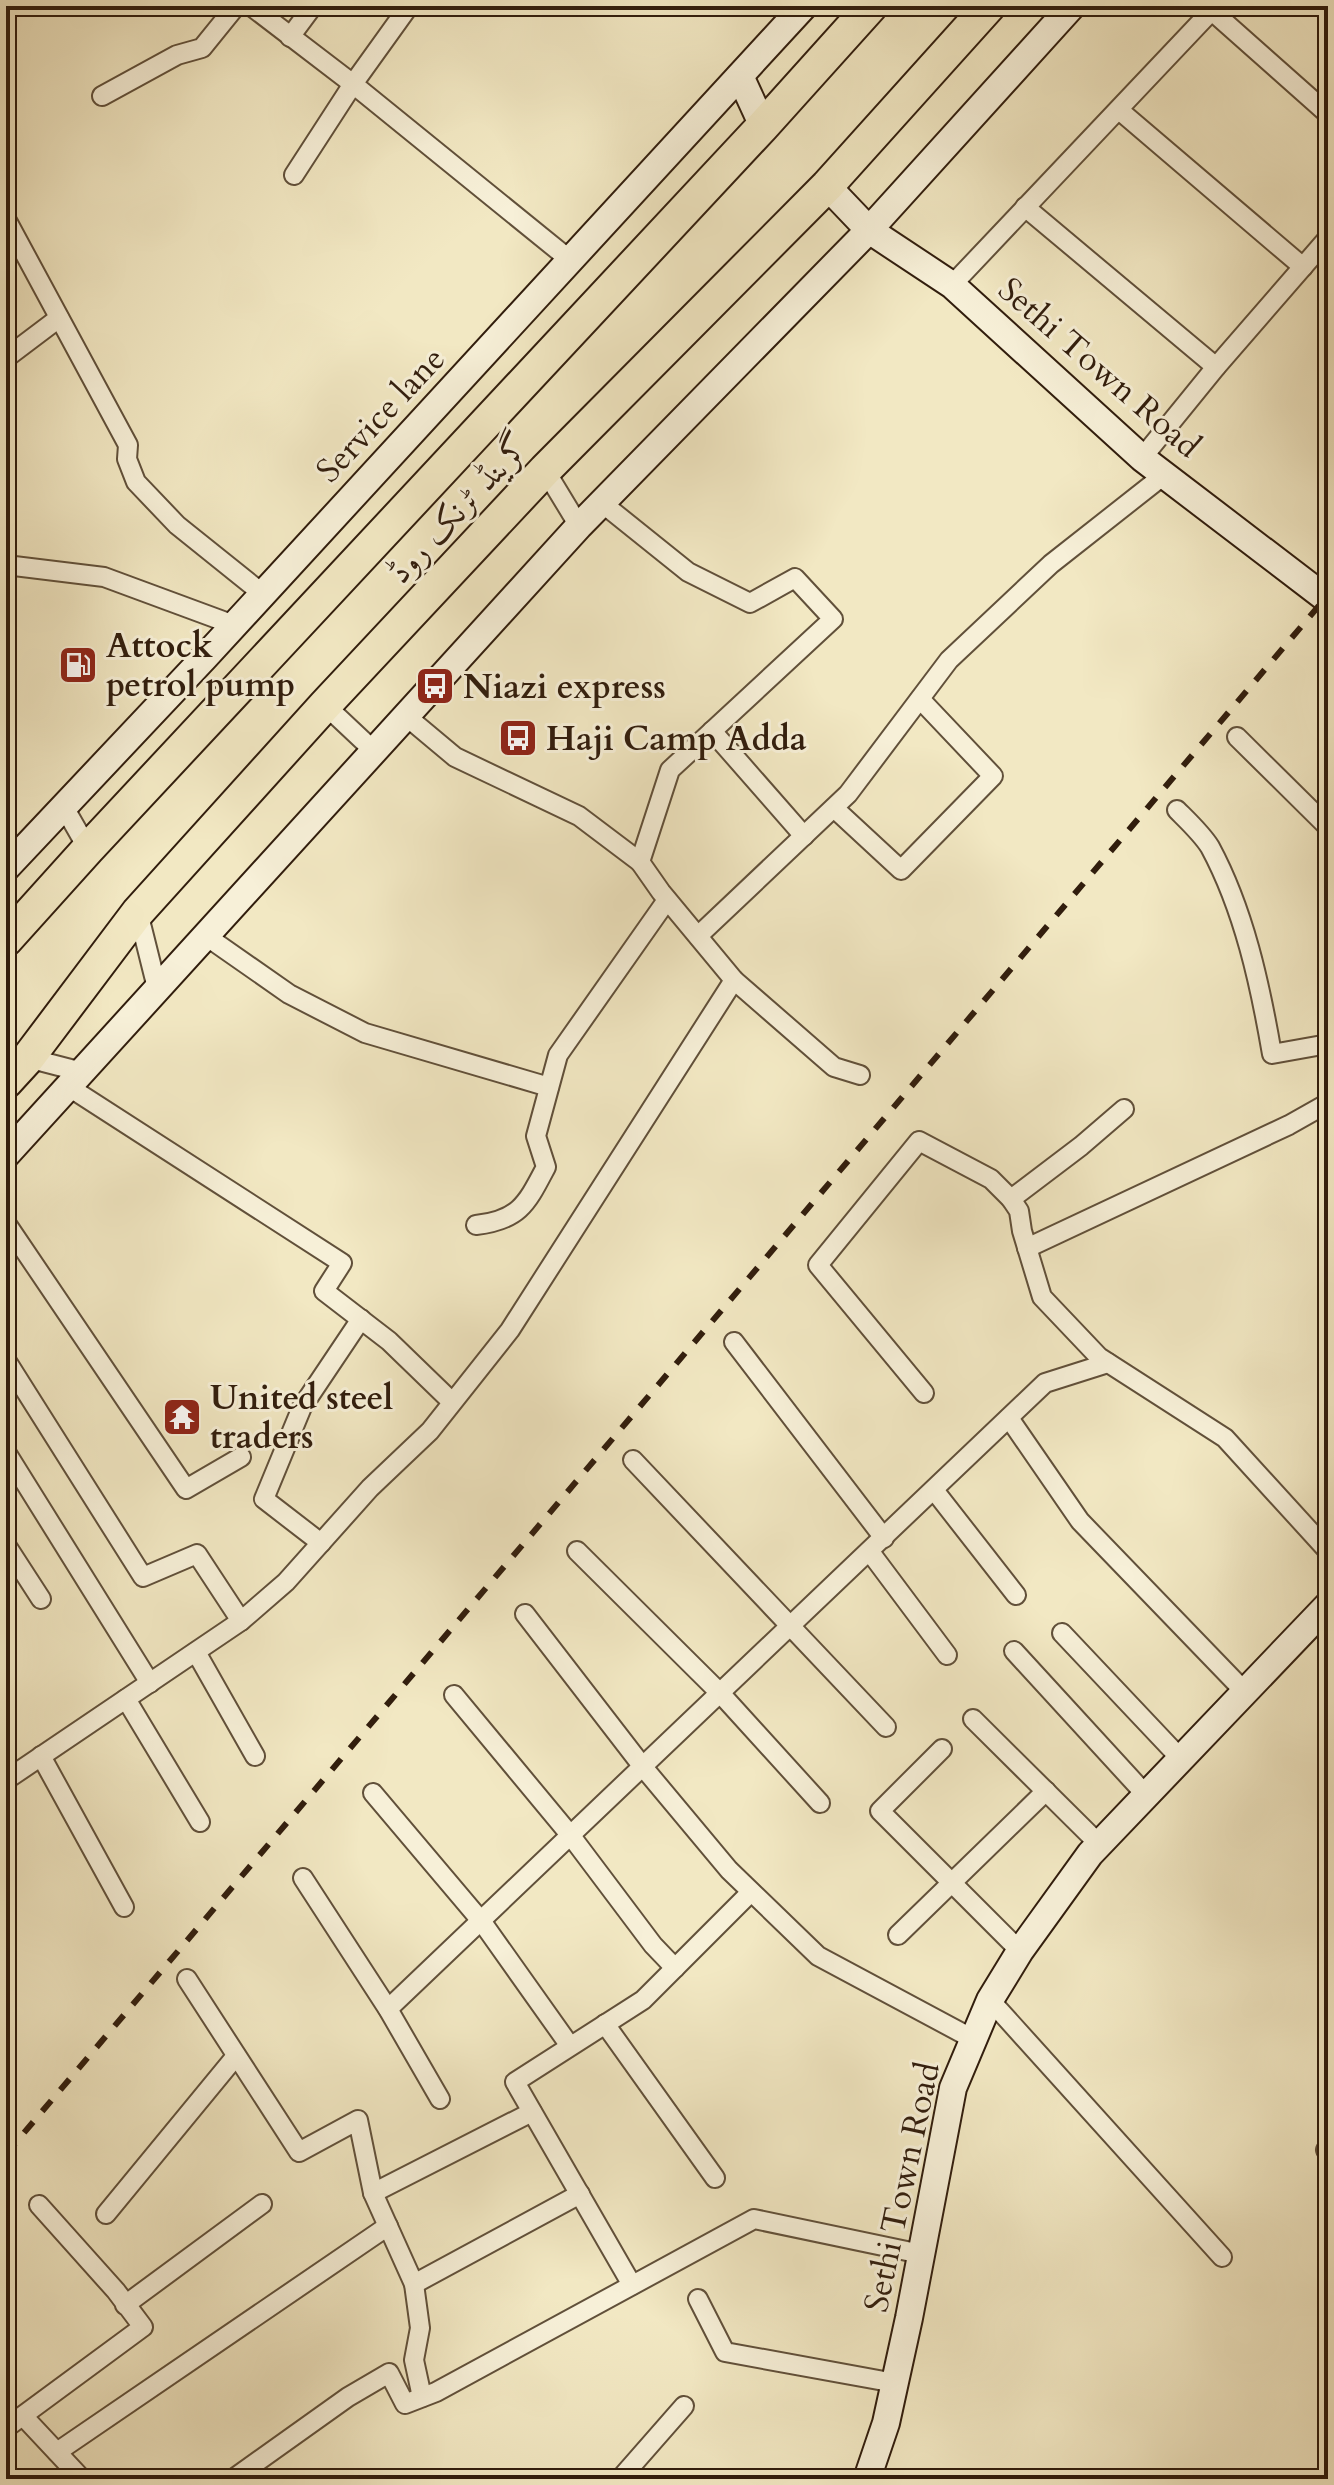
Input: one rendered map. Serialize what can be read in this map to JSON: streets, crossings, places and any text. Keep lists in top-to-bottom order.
{
  "streets": {
    "highway": ["گرینڈ ٹرنک روڈ"],
    "street": ["Sethi Town Road", "Service lane"]
  },
  "crossings": [
    ["Sethi Town Road", "گرینڈ ٹرنک روڈ"]
  ],
  "places": {
    "fuel station": ["Attock petrol pump"],
    "bus stop": ["Niazi express", "Haji Camp Adda"],
    "temple": ["United steel traders"]
  }
}
